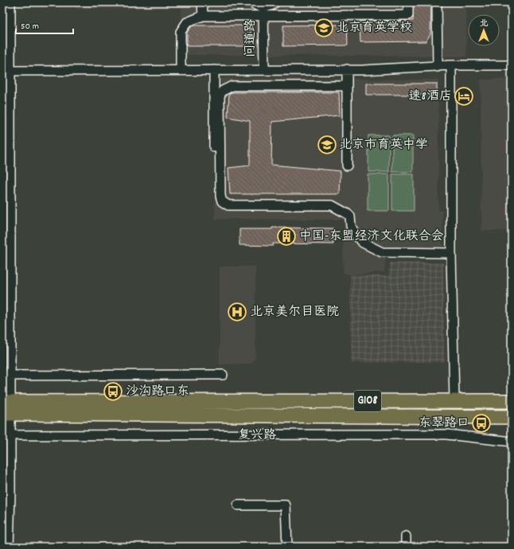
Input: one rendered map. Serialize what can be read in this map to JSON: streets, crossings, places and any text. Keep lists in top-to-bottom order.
{
  "streets": {
    "highway": ["G108", "复兴路"],
    "street": ["问道路"]
  },
  "crossings": [
    ["G108", "复兴路"]
  ],
  "places": {
    "school or university": ["北京育英学校", "北京市育英中学"],
    "hotel": ["速8酒店"],
    "building": ["中国-东盟经济文化联合会"],
    "hospital": ["北京美尔目医院"],
    "bus stop": ["沙沟路口东", "东翠路口"]
  },
  "scale_bar": "50 m",
  "north": "top"
}
